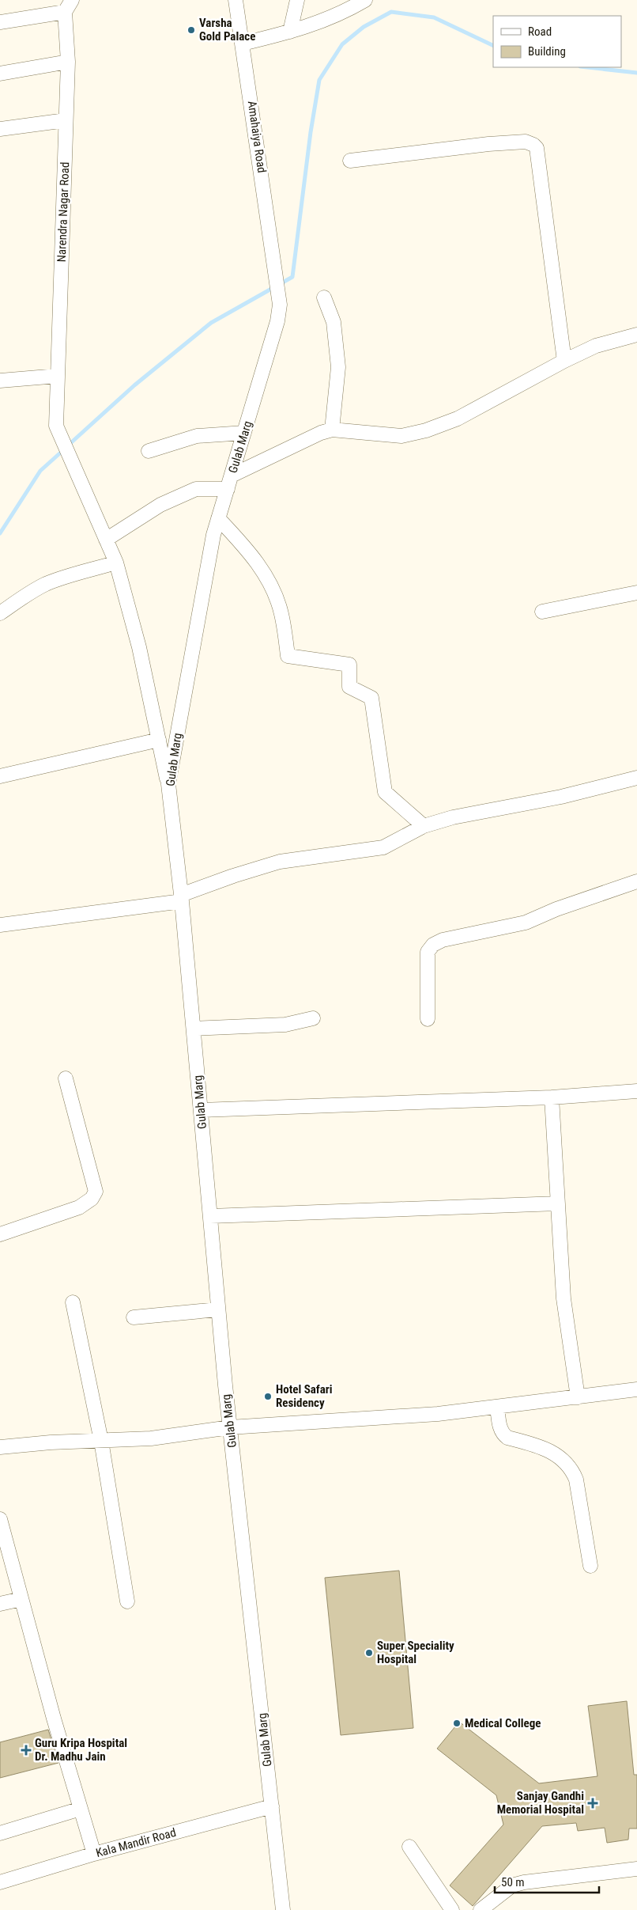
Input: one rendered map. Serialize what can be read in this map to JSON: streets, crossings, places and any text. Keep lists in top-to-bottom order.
{
  "streets": {
    "street": [
      "Amahaiya Road",
      "Narendra Nagar Road",
      "Gulab Marg",
      "Kala Mandir Road"
    ]
  },
  "crossings": [
    ["Amahaiya Road", "Gulab Marg"],
    ["Gulab Marg", "Kala Mandir Road"]
  ],
  "places": {
    "other": [
      "Varsha Gold Palace",
      "Hotel Safari Residency",
      "Super Speciality Hospital",
      "Medical College"
    ],
    "health": ["Guru Kripa Hospital Dr. Madhu Jain", "Sanjay Gandhi Memorial Hospital"]
  },
  "legend": ["Road", "Building"],
  "scale_bar": "50 m"
}
